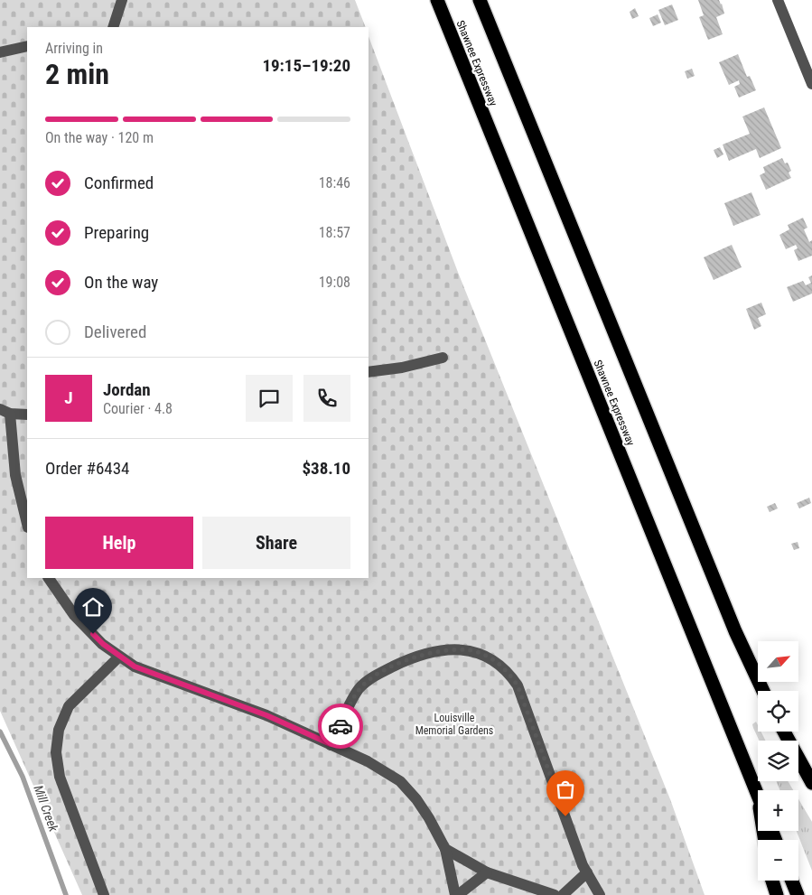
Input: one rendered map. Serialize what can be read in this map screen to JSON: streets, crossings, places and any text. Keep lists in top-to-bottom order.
{
  "streets": {
    "highway": ["Shawnee Expressway"]
  },
  "water": ["Mill Creek"],
  "parks": ["Louisville Memorial Gardens"],
  "north": "top right",
  "page": {
    "heading": ["2 min", "Arriving in", "19:15–19:20"],
    "panel": [
      "Jordan",
      "Courier · 4.8",
      "Order #6434",
      "$38.10"
    ],
    "bar": "On the way · 120 m",
    "list": [
      ["Confirmed", "18:46"],
      ["Preparing", "18:57"],
      ["On the way", "19:08"],
      "Delivered"
    ],
    "round": "J",
    "buttons": ["Help", "Share"],
    "map_buttons": ["+", "−"]
  }
}
